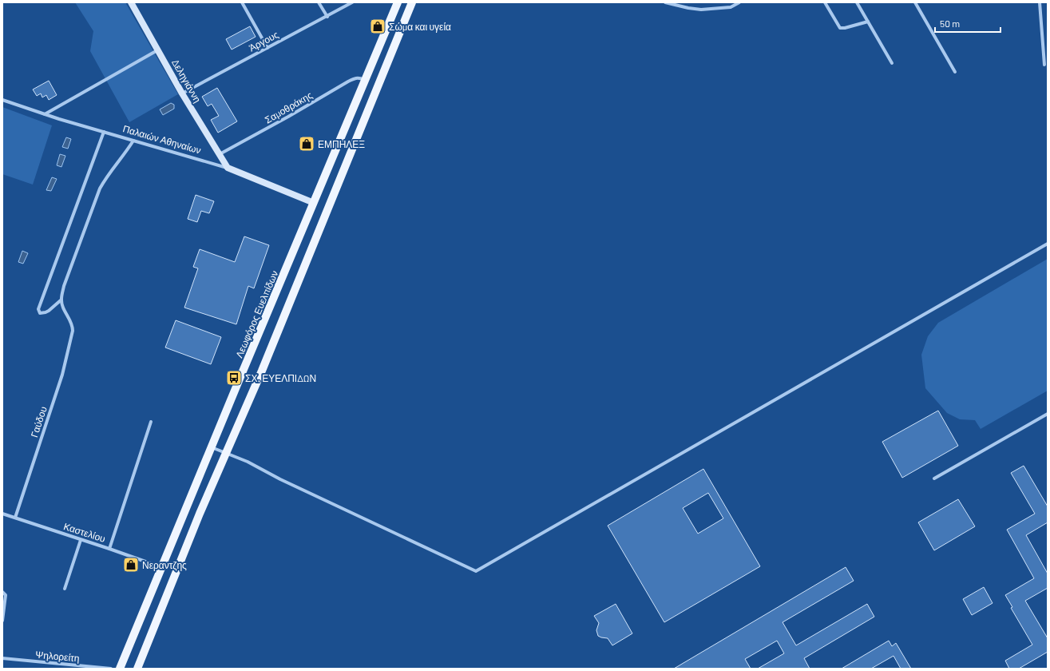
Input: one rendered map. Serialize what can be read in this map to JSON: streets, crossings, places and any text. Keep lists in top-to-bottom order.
{
  "streets": {
    "main road": ["Λεωφόρος Ευελπίδων"],
    "street": [
      "Άργους",
      "Δεληγιάννη",
      "Σαμοθράκης",
      "Παλαιών Αθηναίων",
      "Γαύδου",
      "Καστελίου",
      "Ψηλορείτη"
    ]
  },
  "crossings": [
    ["Άργους", "Δεληγιάννη"],
    ["Δεληγιάννη", "Σαμοθράκης"],
    ["Δεληγιάννη", "Παλαιών Αθηναίων"],
    ["Σαμοθράκης", "Λεωφόρος Ευελπίδων"],
    ["Παλαιών Αθηναίων", "Λεωφόρος Ευελπίδων"],
    ["Λεωφόρος Ευελπίδων", "Καστελίου"],
    ["Γαύδου", "Καστελίου"]
  ],
  "places": {
    "shop": ["Σώμα και υγεία", "ΕΜΠΗΛΕΞ", "Νεραντζης"],
    "bus stop": ["ΣΧ. ΕΥΕΛΠΙΔΩΝ"]
  },
  "scale_bar": "50 m"
}
